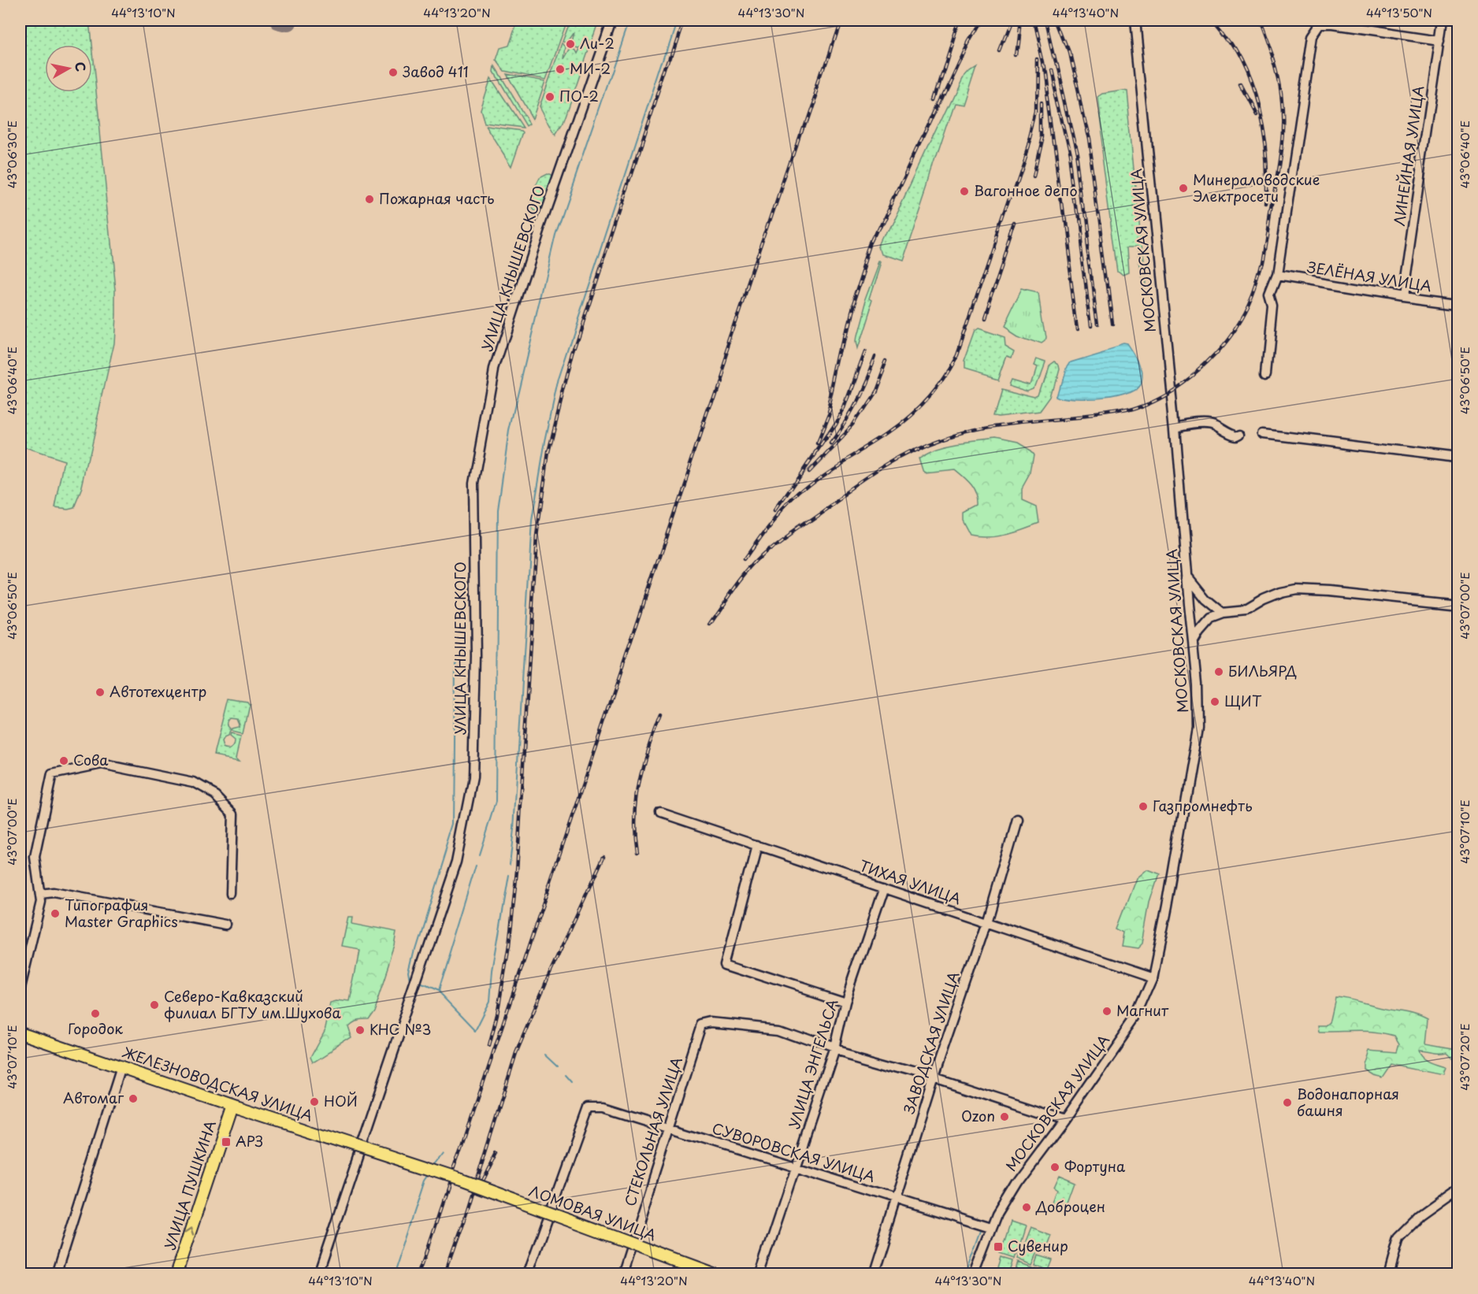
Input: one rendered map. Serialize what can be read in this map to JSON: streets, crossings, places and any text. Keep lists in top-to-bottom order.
{
  "streets": {
    "main road": ["ЖЕЛЕЗНОВОДСКАЯ УЛИЦА", "УЛИЦА ПУШКИНА", "ЛОМОВАЯ УЛИЦА"],
    "street": [
      "ЛИНЕЙНАЯ УЛИЦА",
      "МОСКОВСКАЯ УЛИЦА",
      "УЛИЦА КНЫШЕВСКОГО",
      "ЗЕЛЁНАЯ УЛИЦА",
      "ТИХАЯ УЛИЦА",
      "ЗАВОДСКАЯ УЛИЦА",
      "УЛИЦА ЭНГЕЛЬСА",
      "СТЕКОЛЬНАЯ УЛИЦА",
      "СУВОРОВСКАЯ УЛИЦА"
    ]
  },
  "crossings": [
    ["ЛИНЕЙНАЯ УЛИЦА", "ЗЕЛЁНАЯ УЛИЦА"],
    ["МОСКОВСКАЯ УЛИЦА", "ТИХАЯ УЛИЦА"],
    ["МОСКОВСКАЯ УЛИЦА", "СУВОРОВСКАЯ УЛИЦА"],
    ["ТИХАЯ УЛИЦА", "ЗАВОДСКАЯ УЛИЦА"],
    ["ТИХАЯ УЛИЦА", "УЛИЦА ЭНГЕЛЬСА"],
    ["ЗАВОДСКАЯ УЛИЦА", "СУВОРОВСКАЯ УЛИЦА"],
    ["УЛИЦА ЭНГЕЛЬСА", "СТЕКОЛЬНАЯ УЛИЦА"],
    ["УЛИЦА ЭНГЕЛЬСА", "СУВОРОВСКАЯ УЛИЦА"],
    ["ЖЕЛЕЗНОВОДСКАЯ УЛИЦА", "УЛИЦА ПУШКИНА"],
    ["ЖЕЛЕЗНОВОДСКАЯ УЛИЦА", "ЛОМОВАЯ УЛИЦА"],
    ["СТЕКОЛЬНАЯ УЛИЦА", "СУВОРОВСКАЯ УЛИЦА"]
  ],
  "one_way": ["УЛИЦА ПУШКИНА"],
  "places": {
    "other": [
      "Ли-2",
      "МИ-2",
      "Завод 411",
      "ПО-2",
      "Минераловодские Электросети",
      "Вагонное депо",
      "Пожарная часть",
      "БИЛЬЯРД",
      "Автотехцентр",
      "ЩИТ",
      "Сова",
      "Газпромнефть",
      "Типография Master Graphics",
      "Северо-Кавказский филиал БГТУ им.Шухова",
      "Магнит",
      "Городок",
      "КНС №3",
      "Автомаг",
      "НОЙ",
      "Водонапорная башня",
      "Ozon",
      "Фортуна",
      "Доброцен"
    ],
    "transit": ["АРЗ", "Сувенир"]
  },
  "north": "right",
  "coordinates": [
    "44°13'10\"N",
    "44°13'20\"N",
    "44°13'30\"N",
    "44°13'40\"N",
    "44°13'50\"N",
    "43°06'40\"E",
    "43°06'30\"E",
    "43°06'50\"E",
    "43°07'00\"E",
    "43°07'10\"E",
    "43°07'20\"E"
  ]
}
